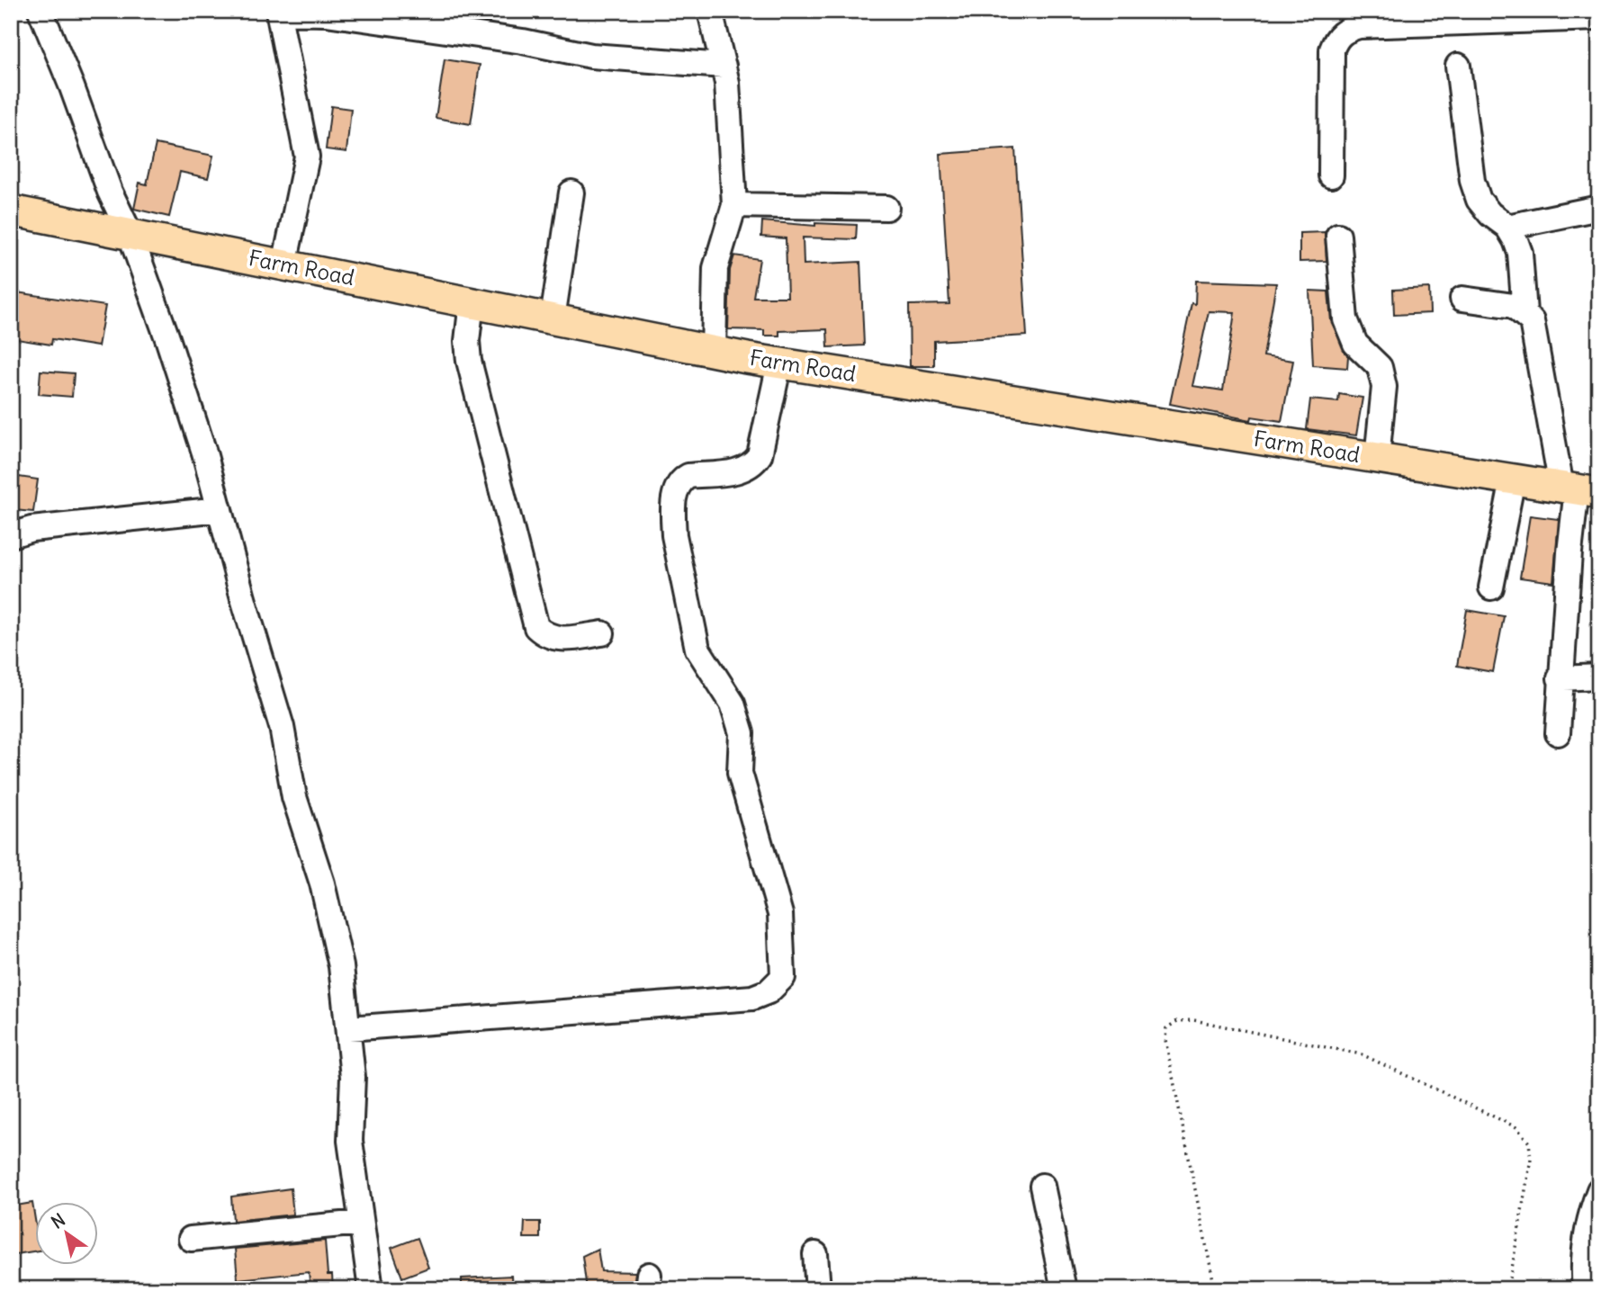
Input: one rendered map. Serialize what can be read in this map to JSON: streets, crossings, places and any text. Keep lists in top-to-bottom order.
{
  "streets": {
    "main road": ["Farm Road"]
  },
  "north": "top left"
}
